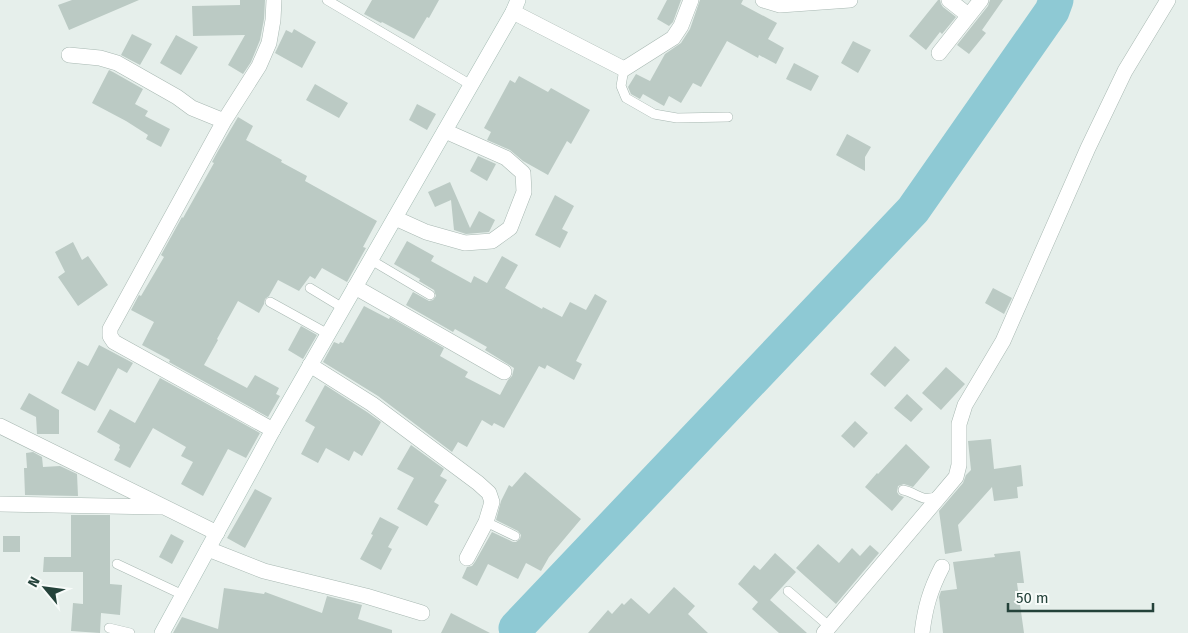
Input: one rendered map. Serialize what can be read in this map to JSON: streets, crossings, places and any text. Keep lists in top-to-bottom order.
{
  "scale_bar": "50 m",
  "north": "top left"
}
